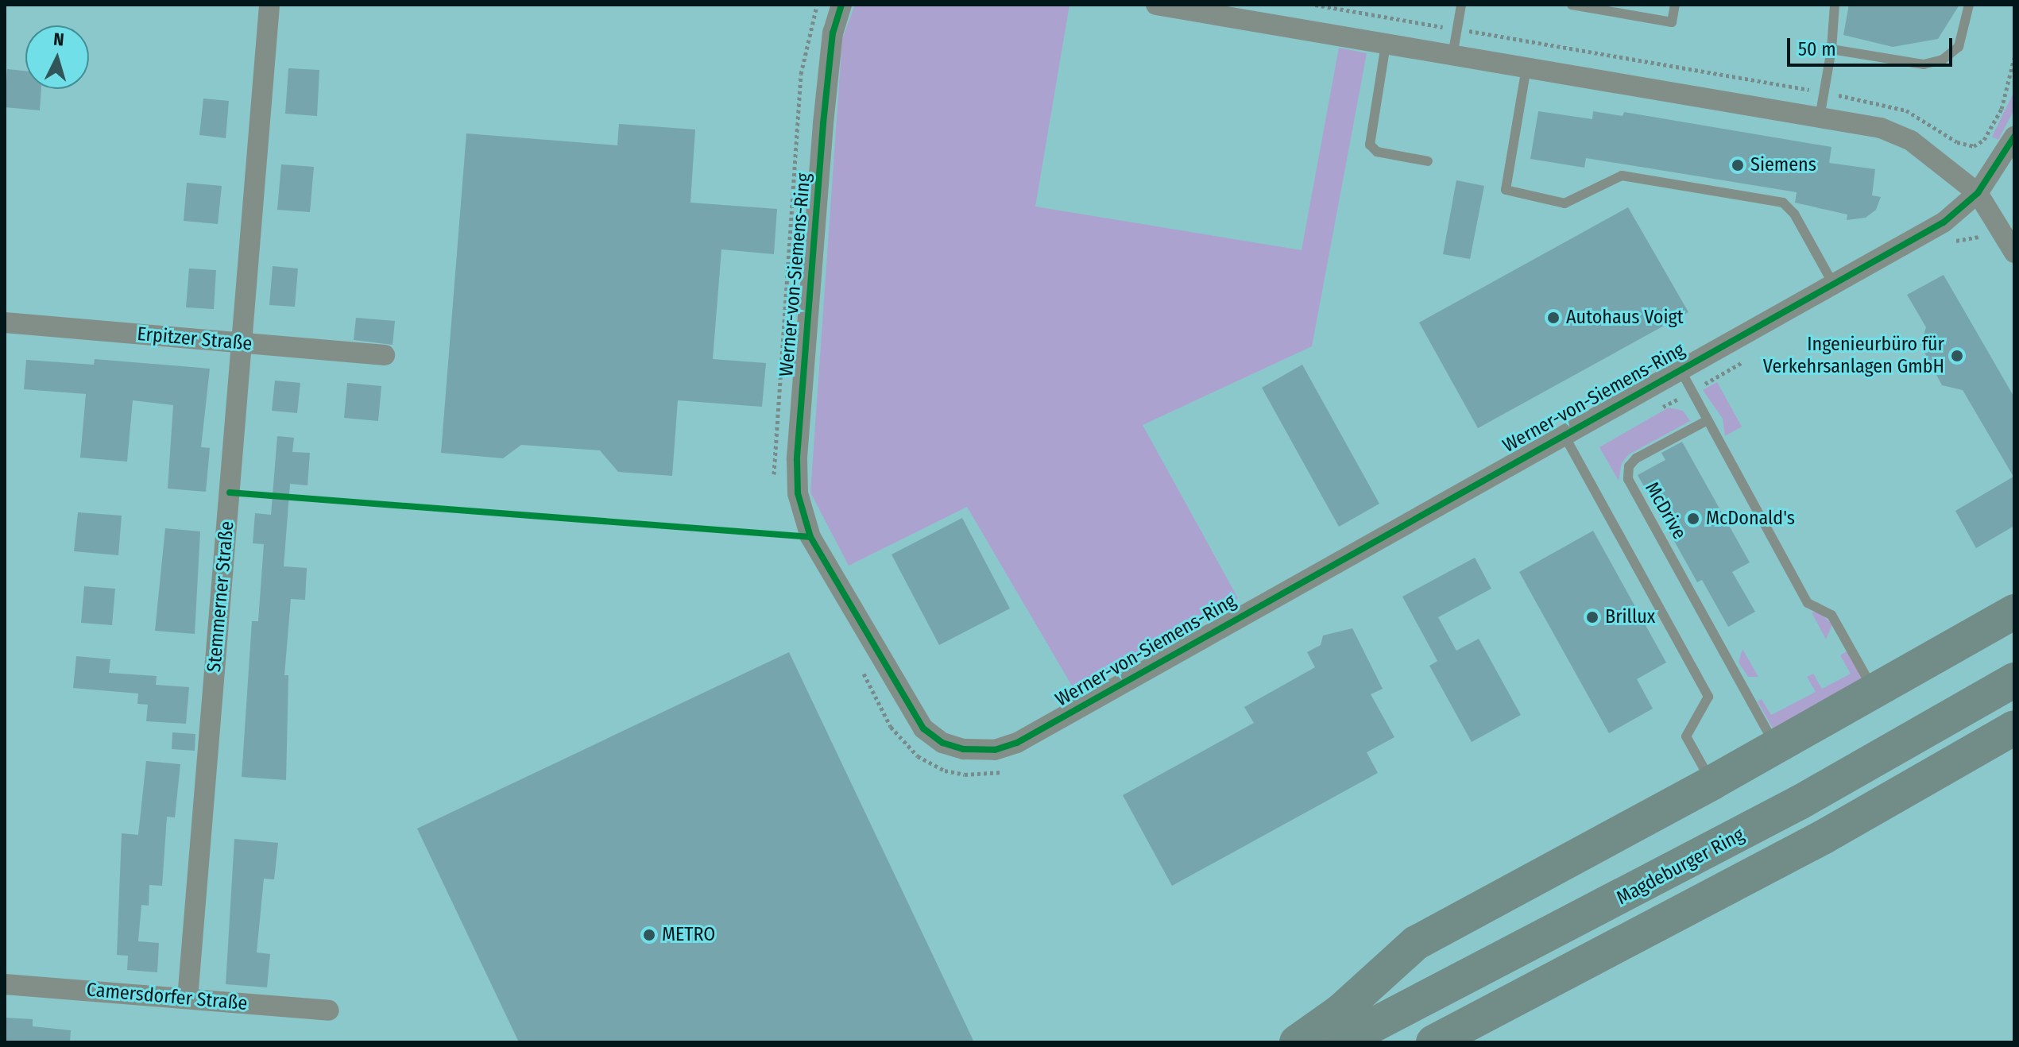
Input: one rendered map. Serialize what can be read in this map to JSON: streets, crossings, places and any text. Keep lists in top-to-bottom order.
{
  "streets": {
    "highway": ["Magdeburger Ring"],
    "street": [
      "Werner-von-Siemens-Ring",
      "Erpitzer Straße",
      "Stemmerner Straße",
      "Camersdorfer Straße"
    ],
    "lane": ["McDrive"]
  },
  "crossings": [
    ["Erpitzer Straße", "Stemmerner Straße"],
    ["Stemmerner Straße", "Camersdorfer Straße"]
  ],
  "places": [
    "Siemens",
    "Autohaus Voigt",
    "Ingenieurbüro für Verkehrsanlagen GmbH",
    "McDonald's",
    "Brillux",
    "METRO"
  ],
  "scale_bar": "50 m",
  "north": "top"
}
